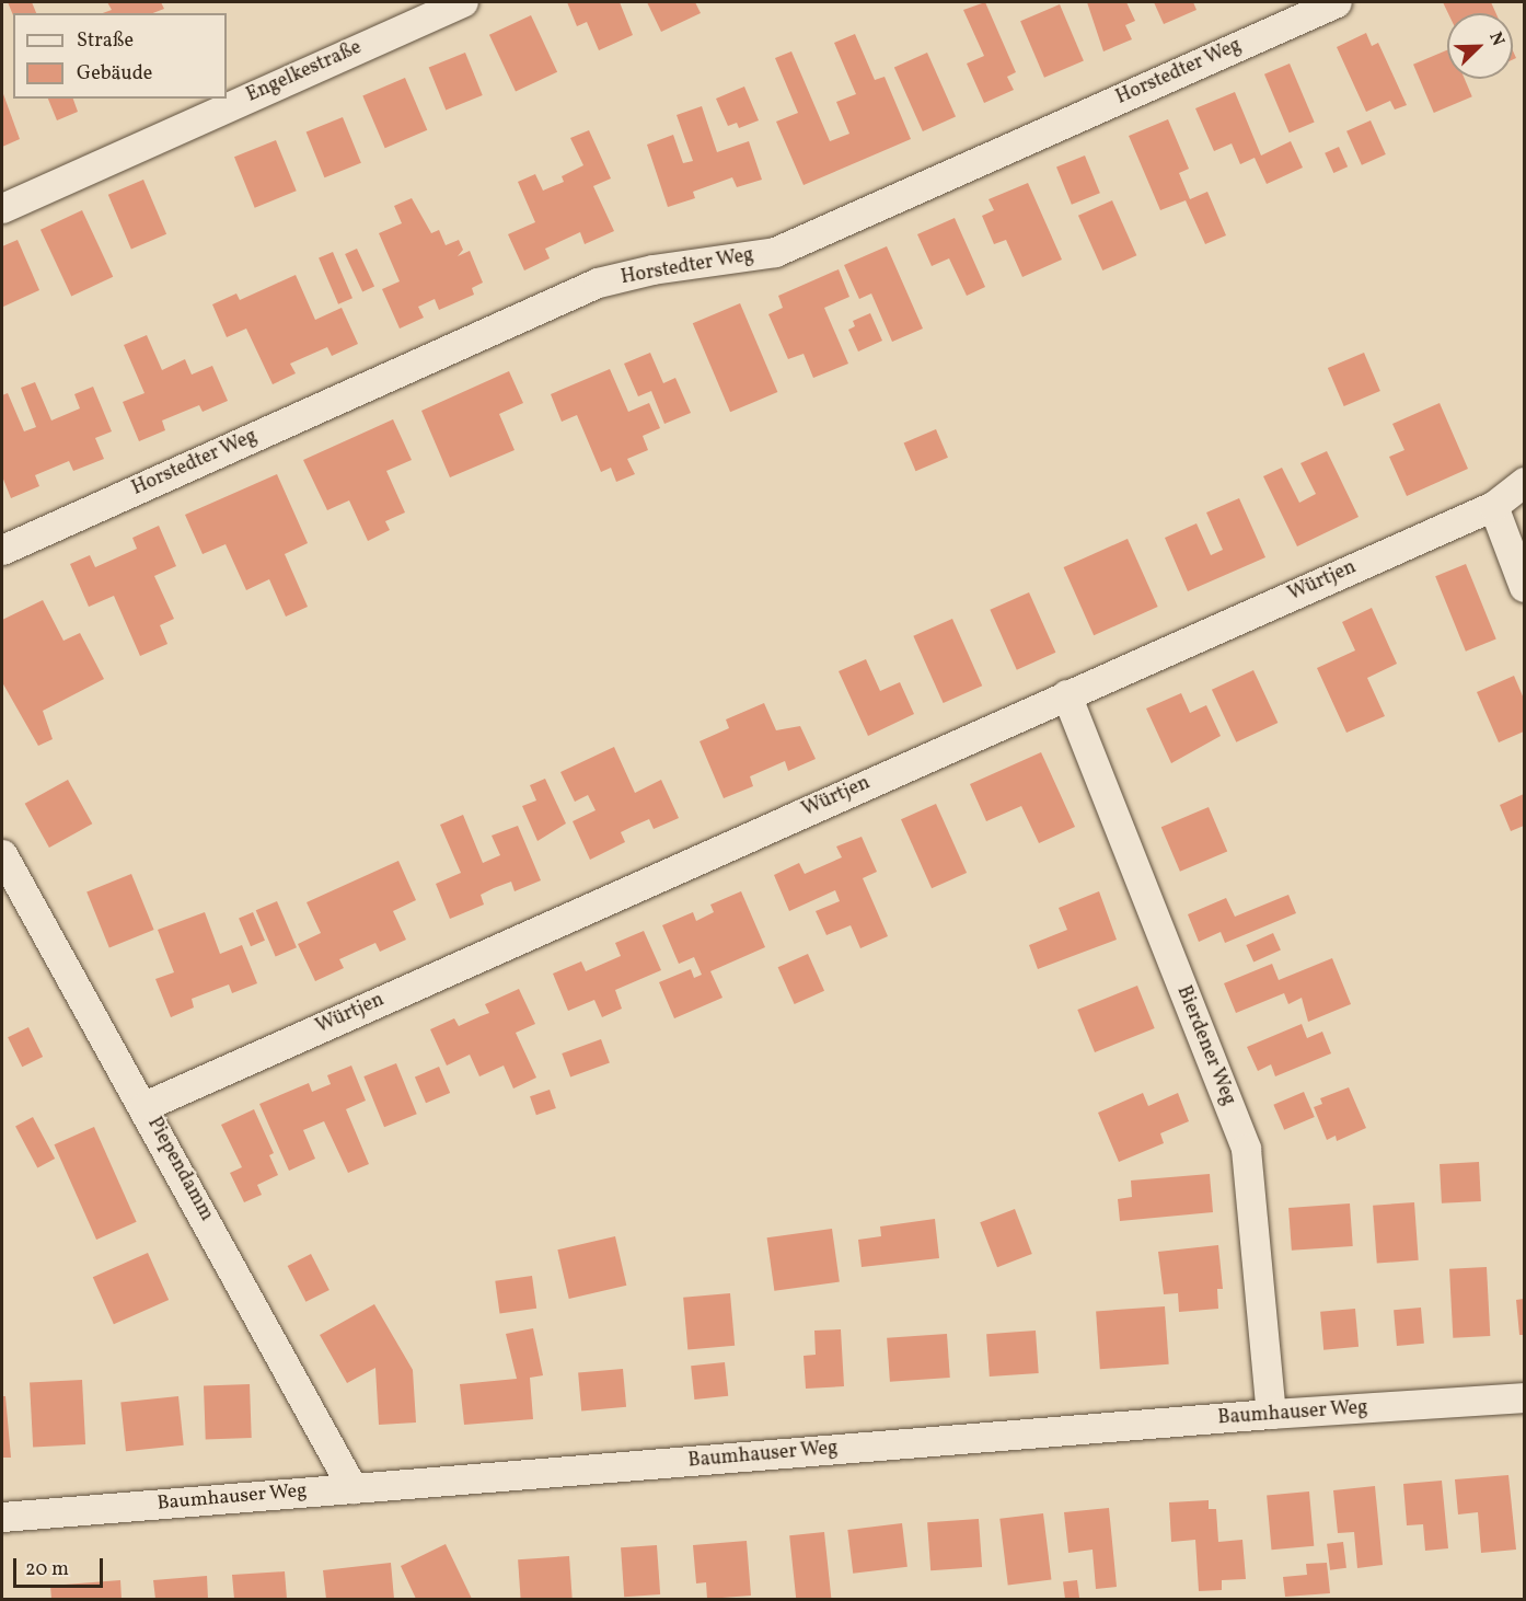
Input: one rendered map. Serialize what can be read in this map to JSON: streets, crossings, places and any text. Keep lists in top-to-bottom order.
{
  "streets": {
    "street": [
      "Engelkestraße",
      "Horstedter Weg",
      "Würtjen",
      "Bierdener Weg",
      "Piependamm",
      "Baumhauser Weg"
    ]
  },
  "crossings": [
    ["Würtjen", "Bierdener Weg"],
    ["Würtjen", "Piependamm"],
    ["Bierdener Weg", "Baumhauser Weg"],
    ["Piependamm", "Baumhauser Weg"]
  ],
  "legend": ["Straße", "Gebäude"],
  "scale_bar": "20 m",
  "north": "top right"
}
